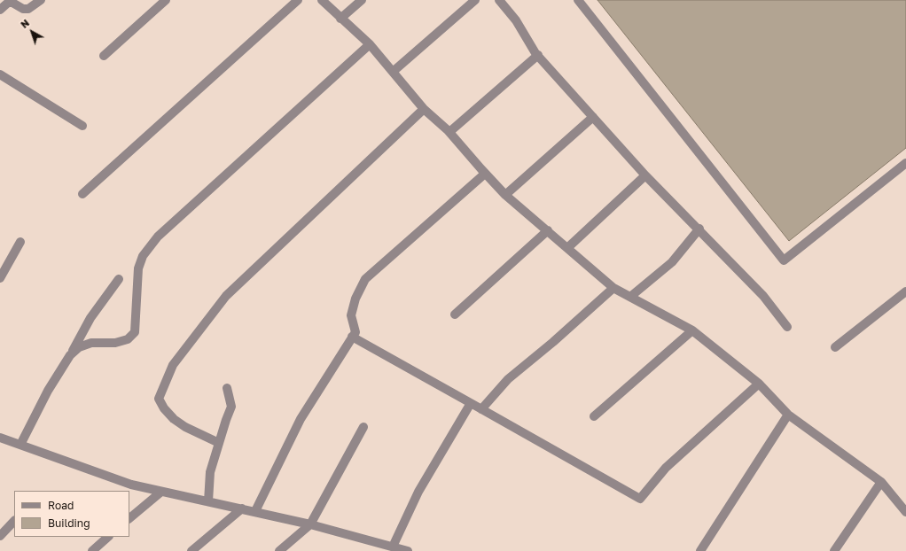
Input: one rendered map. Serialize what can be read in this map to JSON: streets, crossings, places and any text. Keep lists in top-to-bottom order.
{
  "legend": ["Road", "Building"],
  "north": "top left"
}
